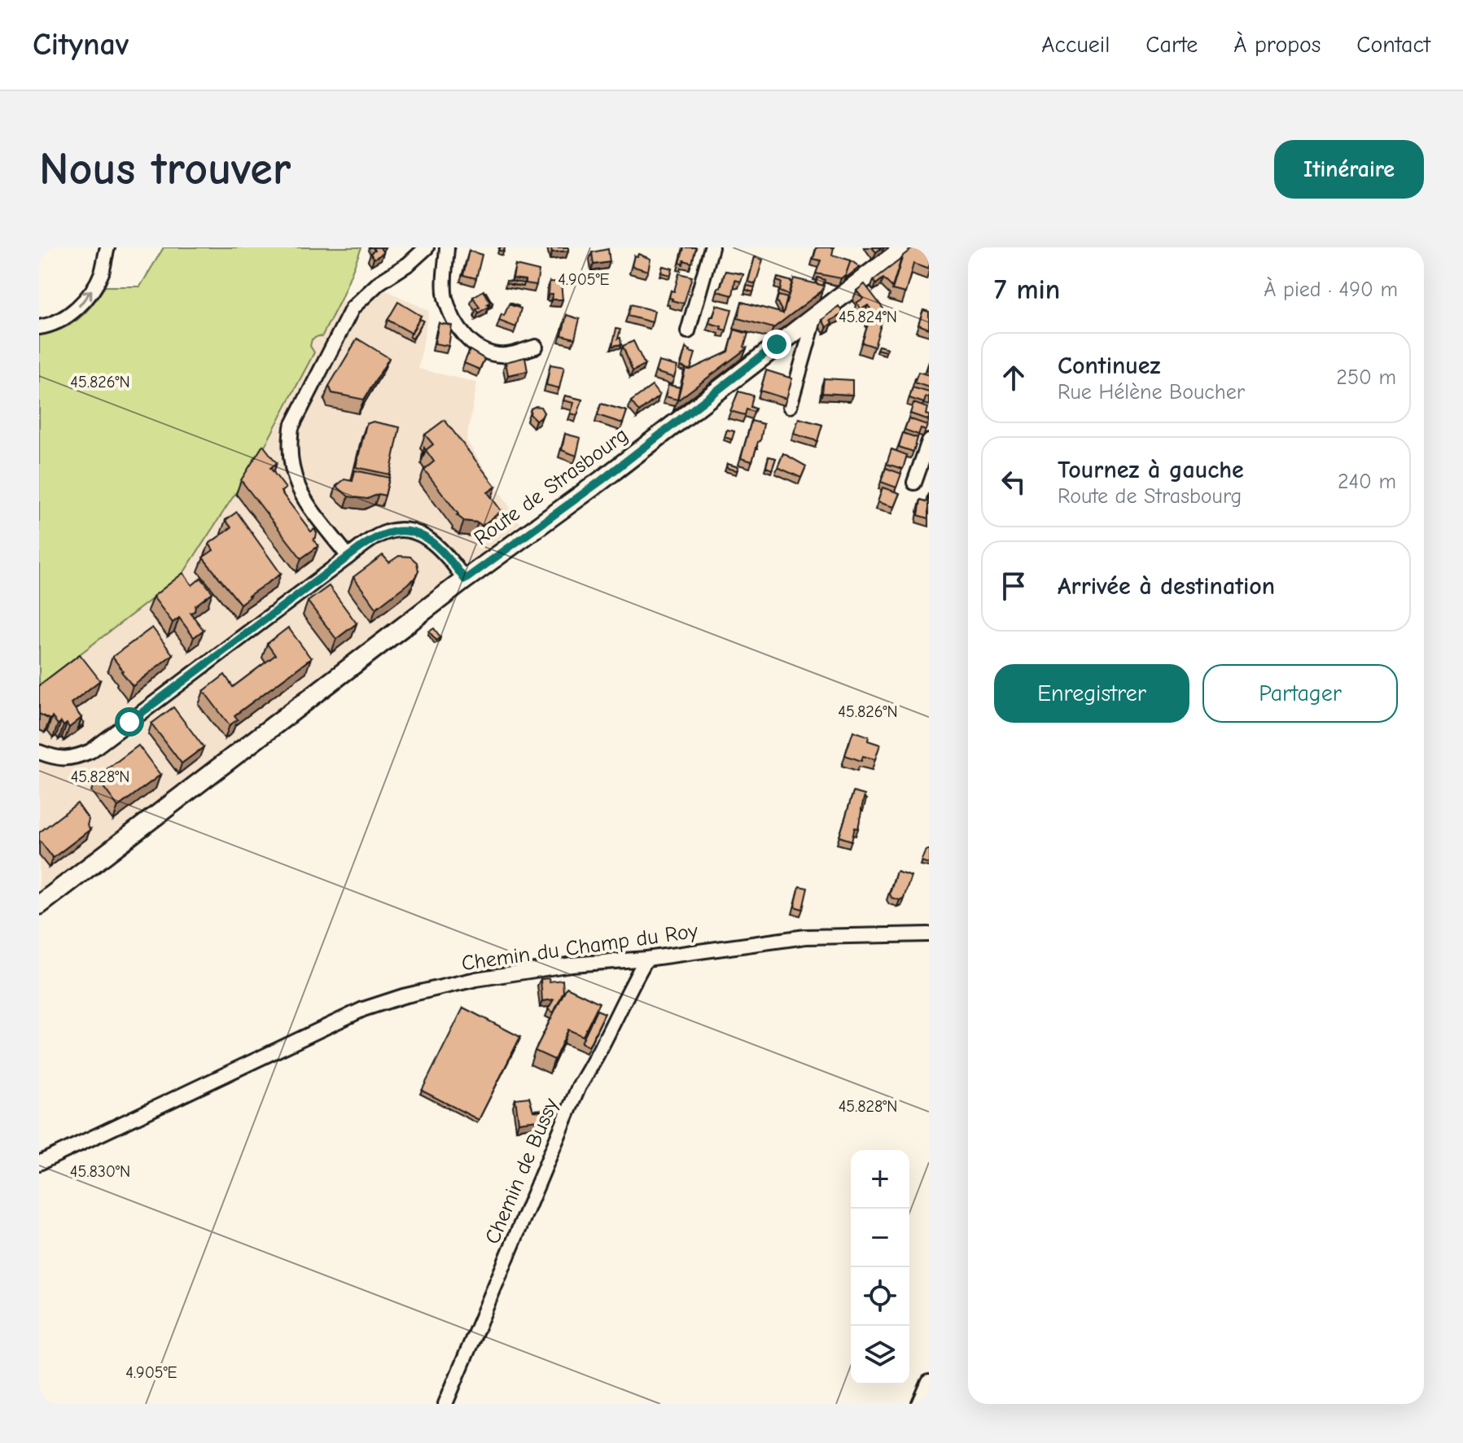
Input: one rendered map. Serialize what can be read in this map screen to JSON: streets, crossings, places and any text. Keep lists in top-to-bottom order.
{
  "streets": {
    "main road": ["Route de Strasbourg"],
    "street": ["Chemin du Champ du Roy", "Chemin de Bussy"]
  },
  "crossings": [
    ["Chemin du Champ du Roy", "Chemin de Bussy"]
  ],
  "page": {
    "header": "Citynav",
    "nav": [
      "Accueil",
      "Carte",
      "À propos",
      "Contact"
    ],
    "buttons": [
      "Itinéraire",
      ["Enregistrer", "Partager"]
    ],
    "title": "Nous trouver",
    "heading": ["7 min", "À pied · 490 m"],
    "list": [
      ["Continuez", "Rue Hélène Boucher", "250 m"],
      ["Tournez à gauche", "Route de Strasbourg", "240 m"],
      "Arrivée à destination"
    ],
    "map_buttons": ["+", "−"]
  },
  "coordinates": [
    "4.905°E",
    "45.824°N",
    "45.826°N",
    "45.828°N",
    "45.830°N"
  ]
}
